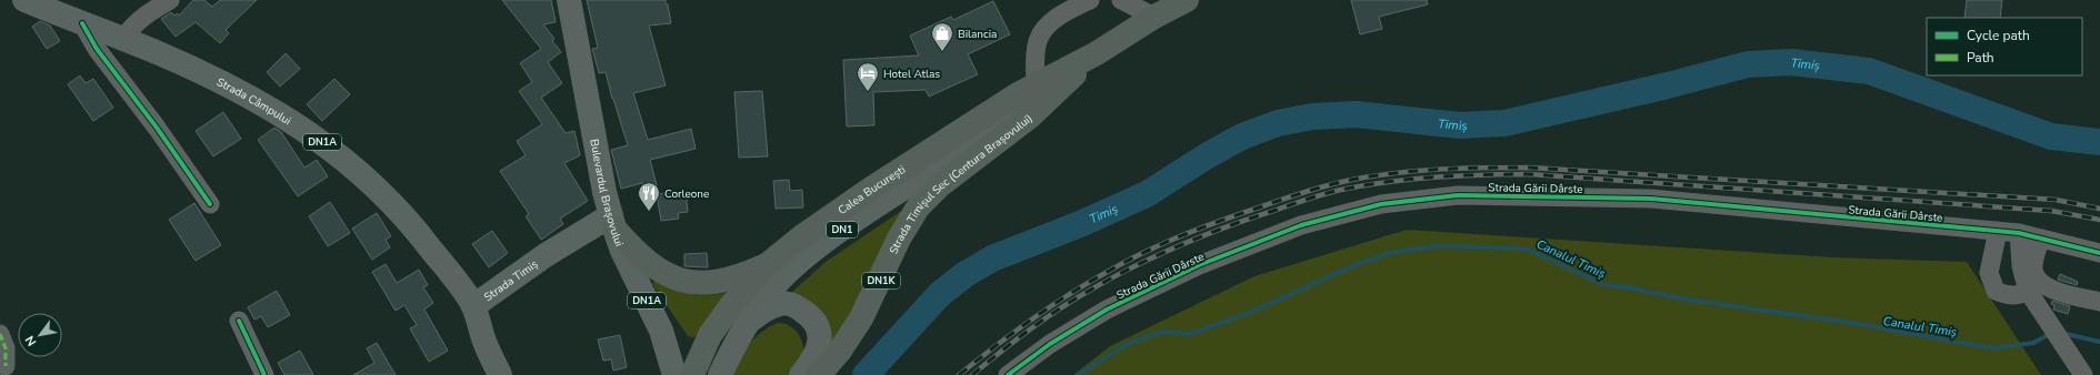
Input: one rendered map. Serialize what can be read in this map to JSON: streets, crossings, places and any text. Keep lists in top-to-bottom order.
{
  "streets": {
    "highway": [
      "Strada Timișul Sec (Centura Brașovului)",
      "Calea București",
      "DN1",
      "DN1K"
    ],
    "main road": [
      "Strada Câmpului",
      "DN1A",
      "Bulevardul Brașovului",
      "Strada Timiș"
    ],
    "street": ["Strada Gării Dârste"]
  },
  "crossings": [
    ["Strada Câmpului", "Strada Timiș"],
    ["Strada Timișul Sec (Centura Brașovului)", "Calea București"],
    ["Bulevardul Brașovului", "Strada Timiș"]
  ],
  "water": ["Timiș", "Canalul Timiș"],
  "places": {
    "shop": ["Bilancia"],
    "hotel": ["Hotel Atlas"],
    "restaurant": ["Corleone"]
  },
  "legend": ["Cycle path", "Path"],
  "north": "bottom left"
}
